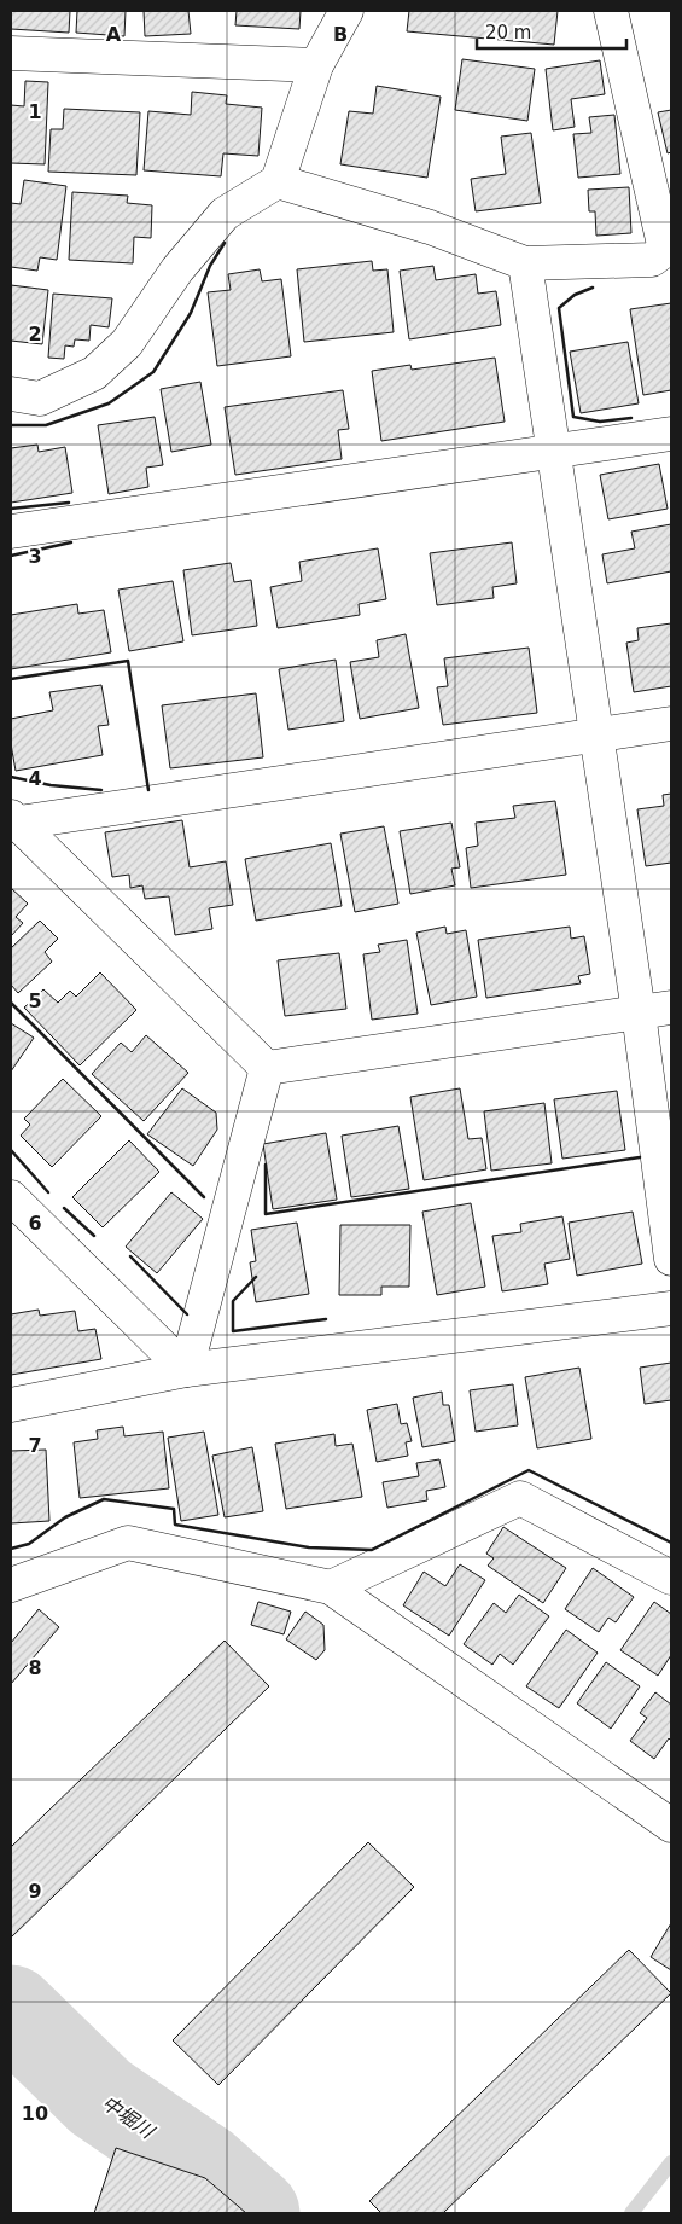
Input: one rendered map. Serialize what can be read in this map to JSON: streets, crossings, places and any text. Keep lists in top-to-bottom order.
{
  "water": ["中堀川"],
  "scale_bar": "20 m",
  "grid": {
    "columns": ["A", "B"],
    "rows": [
      "1",
      "2",
      "3",
      "4",
      "5",
      "6",
      "7",
      "8",
      "9",
      "10"
    ]
  }
}
